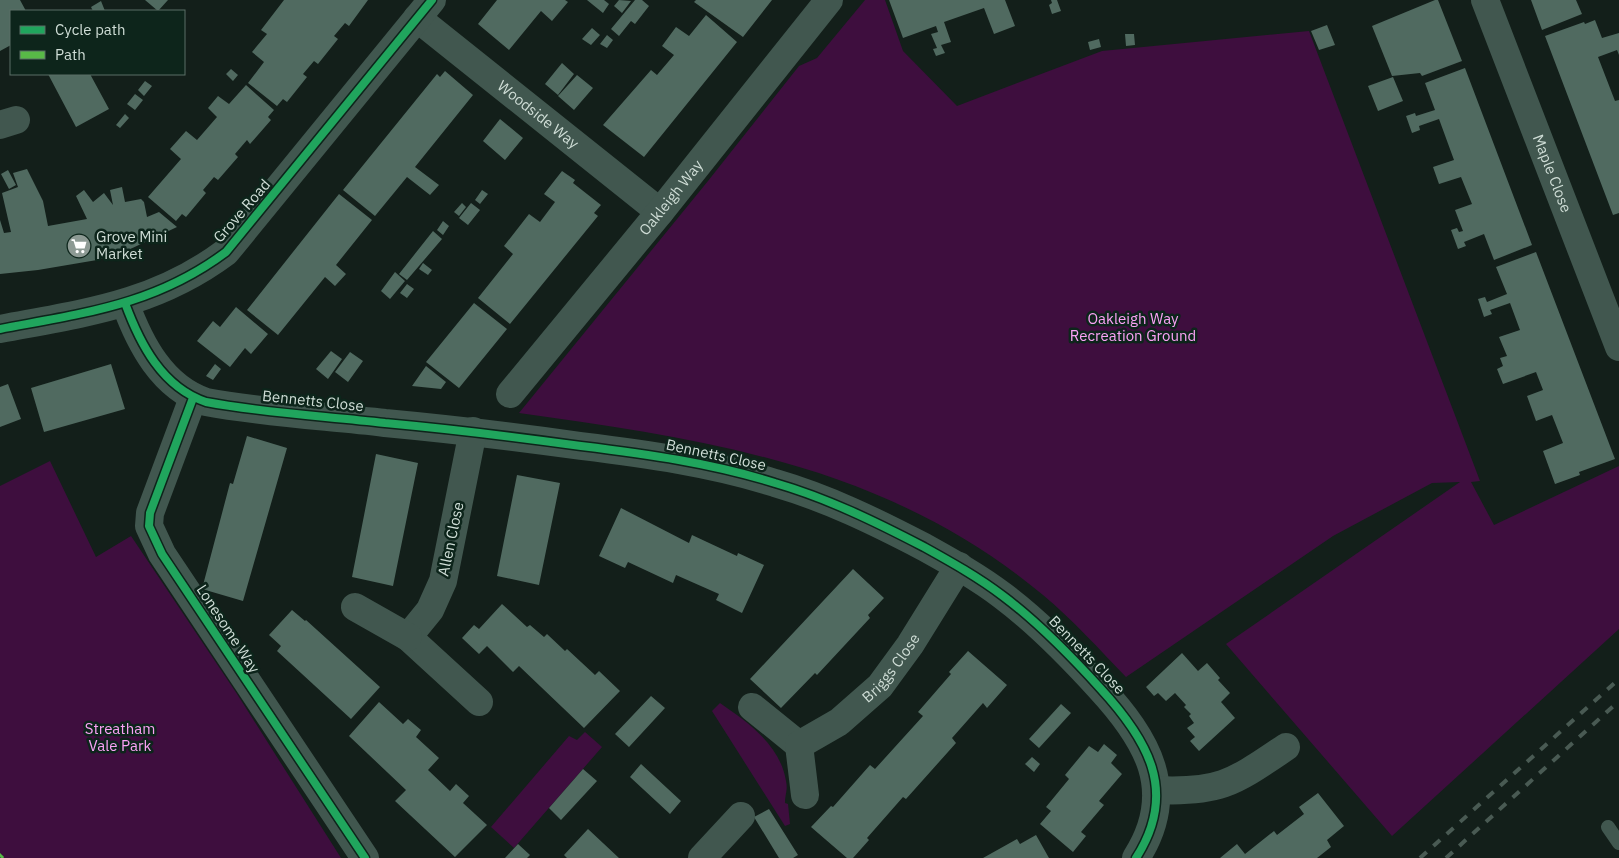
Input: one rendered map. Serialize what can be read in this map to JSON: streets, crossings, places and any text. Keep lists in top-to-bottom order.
{
  "streets": {
    "street": [
      "Woodside Way",
      "Maple Close",
      "Oakleigh Way",
      "Grove Road",
      "Bennetts Close",
      "Allen Close",
      "Lonesome Way",
      "Briggs Close"
    ]
  },
  "crossings": [
    ["Woodside Way", "Oakleigh Way"],
    ["Woodside Way", "Grove Road"],
    ["Grove Road", "Bennetts Close"],
    ["Bennetts Close", "Allen Close"],
    ["Bennetts Close", "Lonesome Way"],
    ["Bennetts Close", "Briggs Close"]
  ],
  "parks": ["Oakleigh Way Recreation Ground", "Streatham Vale Park"],
  "places": {
    "supermarket": ["Grove Mini Market"]
  },
  "legend": ["Cycle path", "Path"]
}
